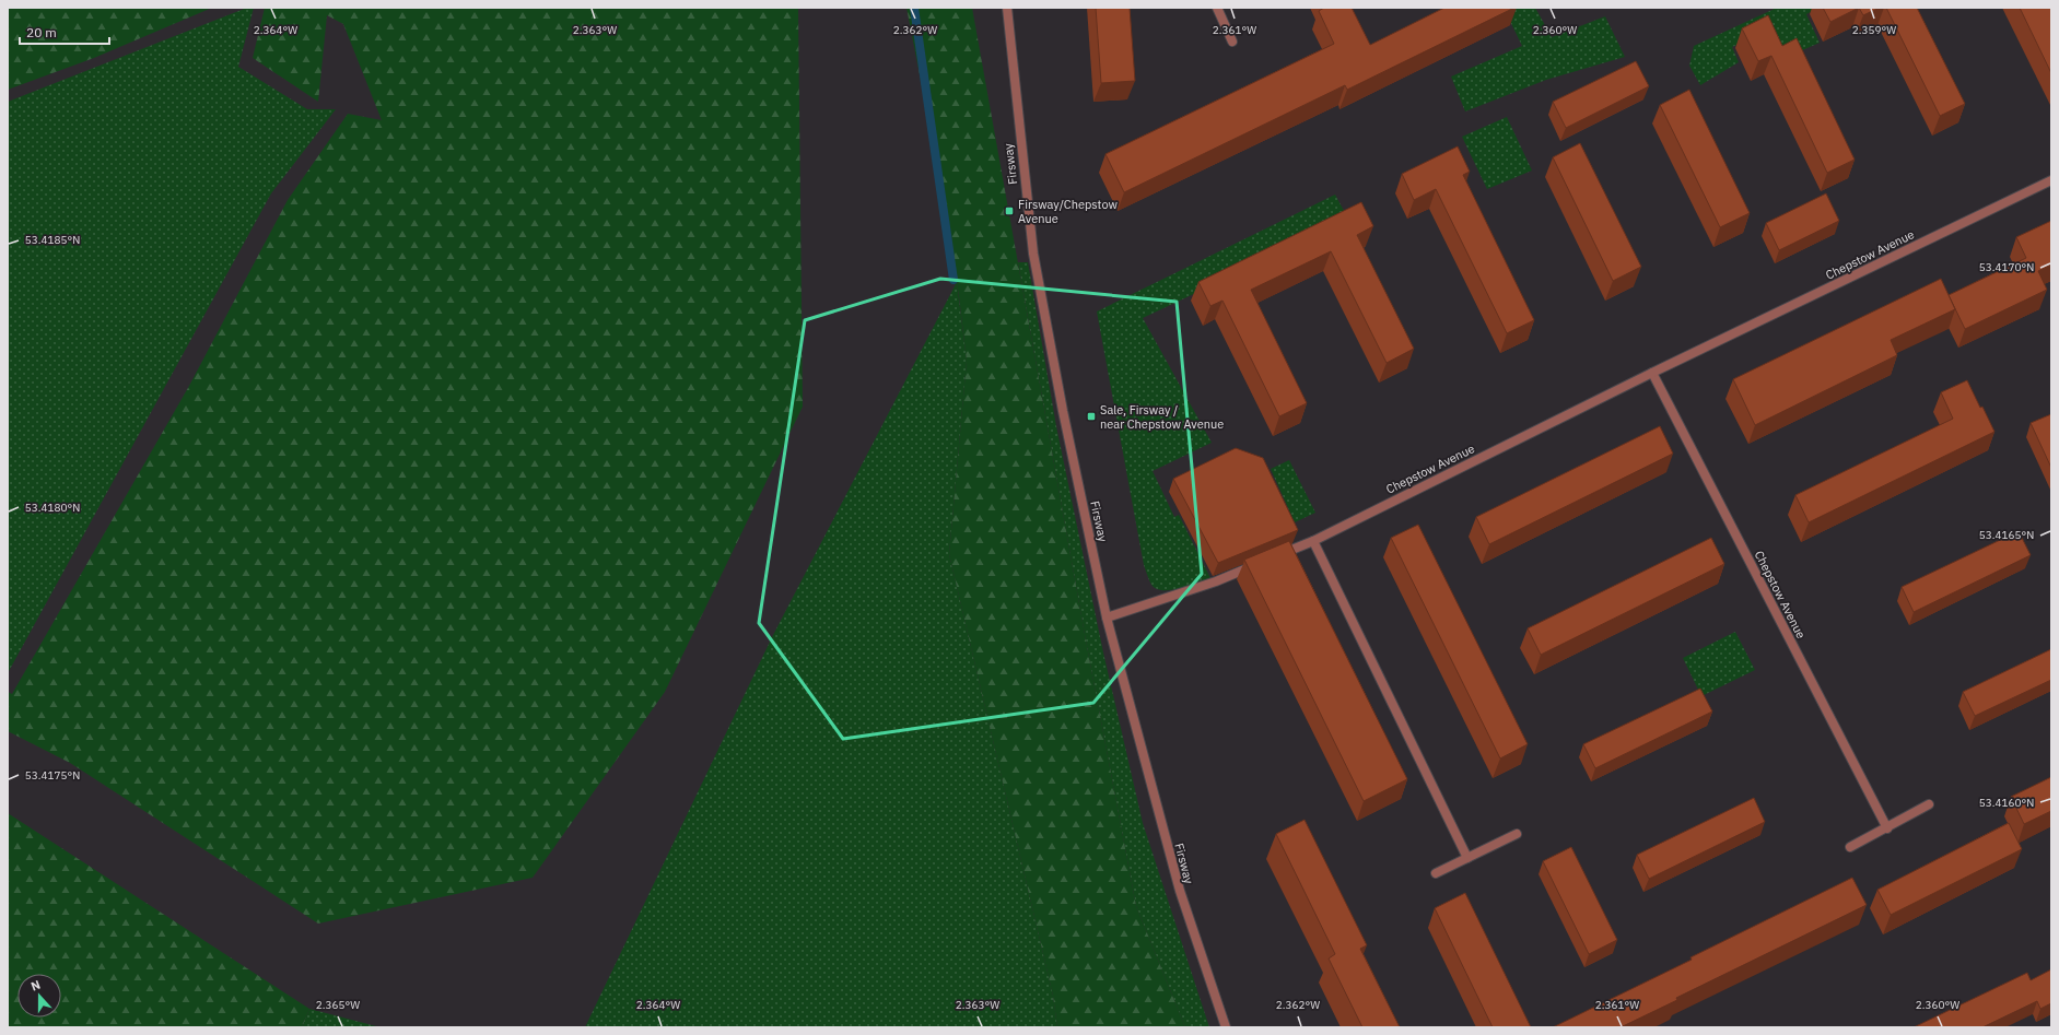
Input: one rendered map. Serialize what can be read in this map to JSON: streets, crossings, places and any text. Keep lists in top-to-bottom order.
{
  "streets": {
    "street": ["Firsway", "Chepstow Avenue"]
  },
  "places": {
    "transit": ["Firsway/Chepstow Avenue", "Sale, Firsway / near Chepstow Avenue"]
  },
  "scale_bar": "20 m",
  "north": "top",
  "coordinates": [
    "2.364°W",
    "2.363°W",
    "2.362°W",
    "2.361°W",
    "2.360°W",
    "2.359°W",
    "53.4185°N",
    "53.4170°N",
    "53.4180°N",
    "53.4165°N",
    "53.4175°N",
    "53.4160°N",
    "2.365°W"
  ]
}
